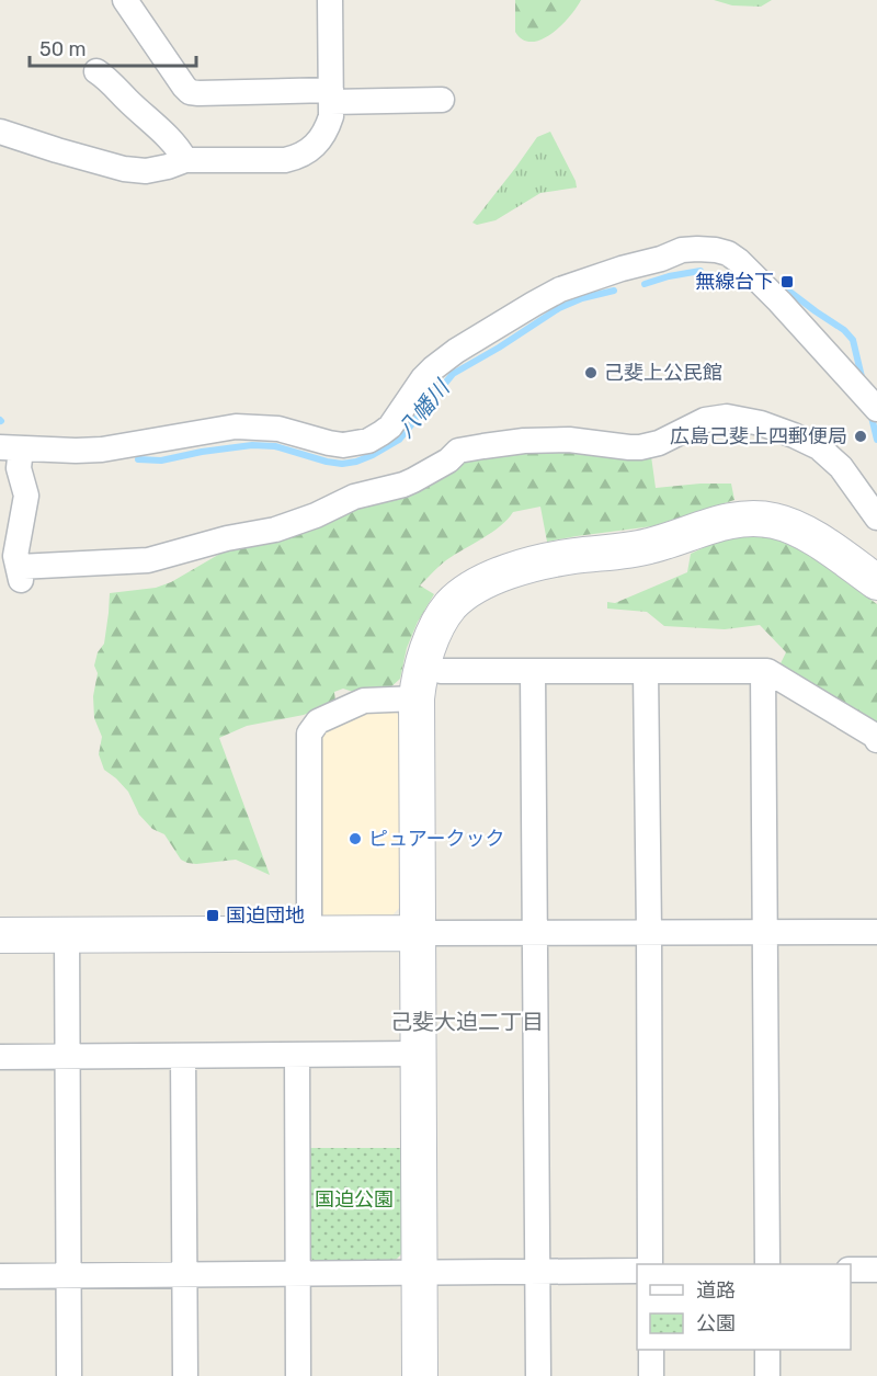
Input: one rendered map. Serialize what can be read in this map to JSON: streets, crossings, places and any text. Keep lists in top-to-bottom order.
{
  "districts": ["己斐大迫二丁目"],
  "water": ["八幡川"],
  "parks": ["国迫公園"],
  "places": {
    "transit": ["無線台下", "国迫団地"],
    "other": ["己斐上公民館", "広島己斐上四郵便局", "ピュアークック"]
  },
  "legend": ["道路", "公園"],
  "scale_bar": "50 m"
}
